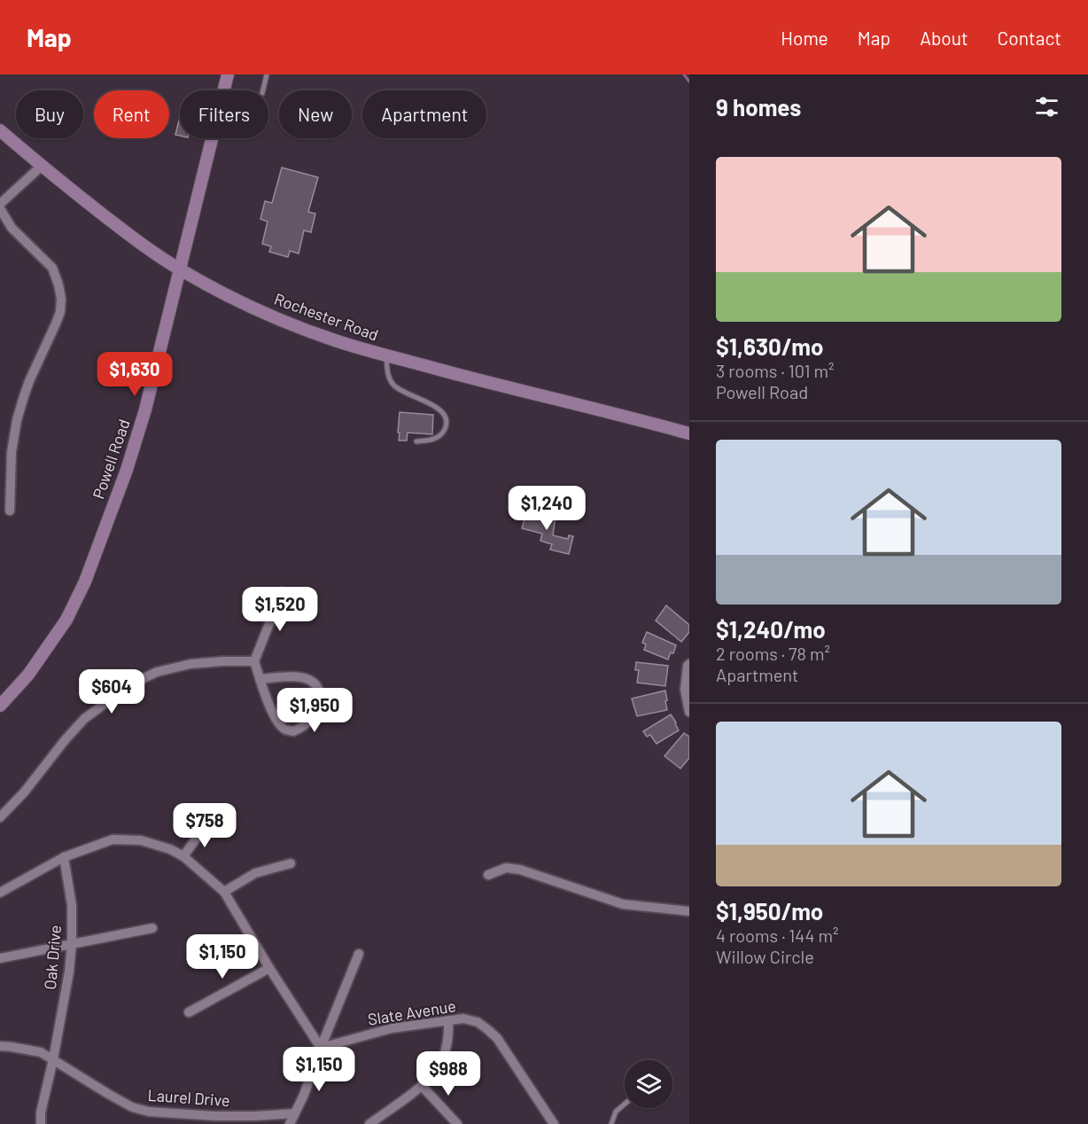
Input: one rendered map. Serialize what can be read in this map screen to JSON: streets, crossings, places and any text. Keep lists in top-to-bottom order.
{
  "streets": {
    "street": [
      "Rochester Road",
      "Powell Road",
      "Oak Drive",
      "Slate Avenue",
      "Laurel Drive"
    ]
  },
  "crossings": [
    ["Rochester Road", "Powell Road"],
    ["Oak Drive", "Laurel Drive"]
  ],
  "page": {
    "header": "Map",
    "nav": [
      "Home",
      "Map",
      "About",
      "Contact"
    ],
    "heading": "9 homes",
    "chip": [
      "Buy",
      "Rent",
      "Filters",
      "New",
      "Apartment"
    ],
    "list": [
      {
        "name": "$1,630/mo",
        "note": "3 rooms · 101 m² · Powell Road"
      },
      {
        "name": "$1,240/mo",
        "note": "2 rooms · 78 m² · Apartment"
      },
      {
        "name": "$1,950/mo",
        "note": "4 rooms · 144 m² · Willow Circle"
      }
    ],
    "price": [
      "$1,630",
      "$1,240",
      "$1,520",
      "$604",
      "$1,950",
      "$758",
      "$1,150",
      "$1,150",
      "$988"
    ]
  }
}
